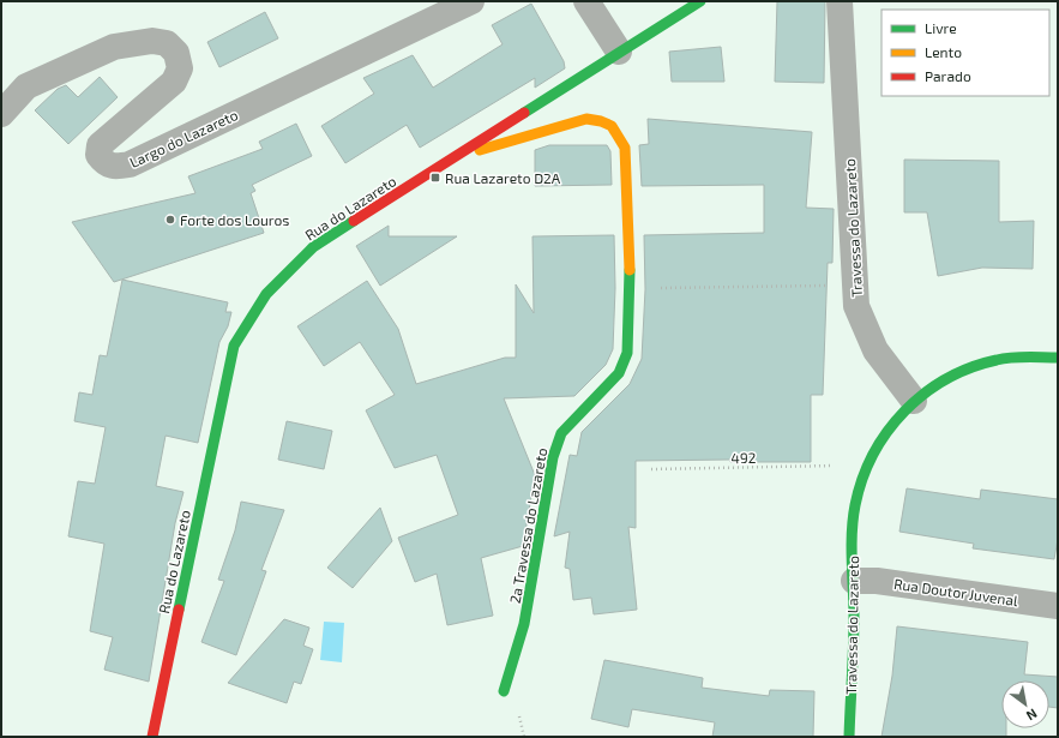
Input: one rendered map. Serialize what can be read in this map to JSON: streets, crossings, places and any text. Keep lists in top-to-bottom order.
{
  "streets": {
    "street": [
      "Largo do Lazareto",
      "Rua do Lazareto",
      "Travessa do Lazareto",
      "2a Travessa do Lazareto",
      "Rua Doutor Juvenal"
    ],
    "path": ["492"]
  },
  "crossings": [
    ["Rua do Lazareto", "2a Travessa do Lazareto"],
    ["Travessa do Lazareto", "Rua Doutor Juvenal"]
  ],
  "places": {
    "transit": ["Rua Lazareto D2A"],
    "other": ["Forte dos Louros"]
  },
  "legend": ["Livre", "Lento", "Parado"],
  "north": "bottom right"
}
